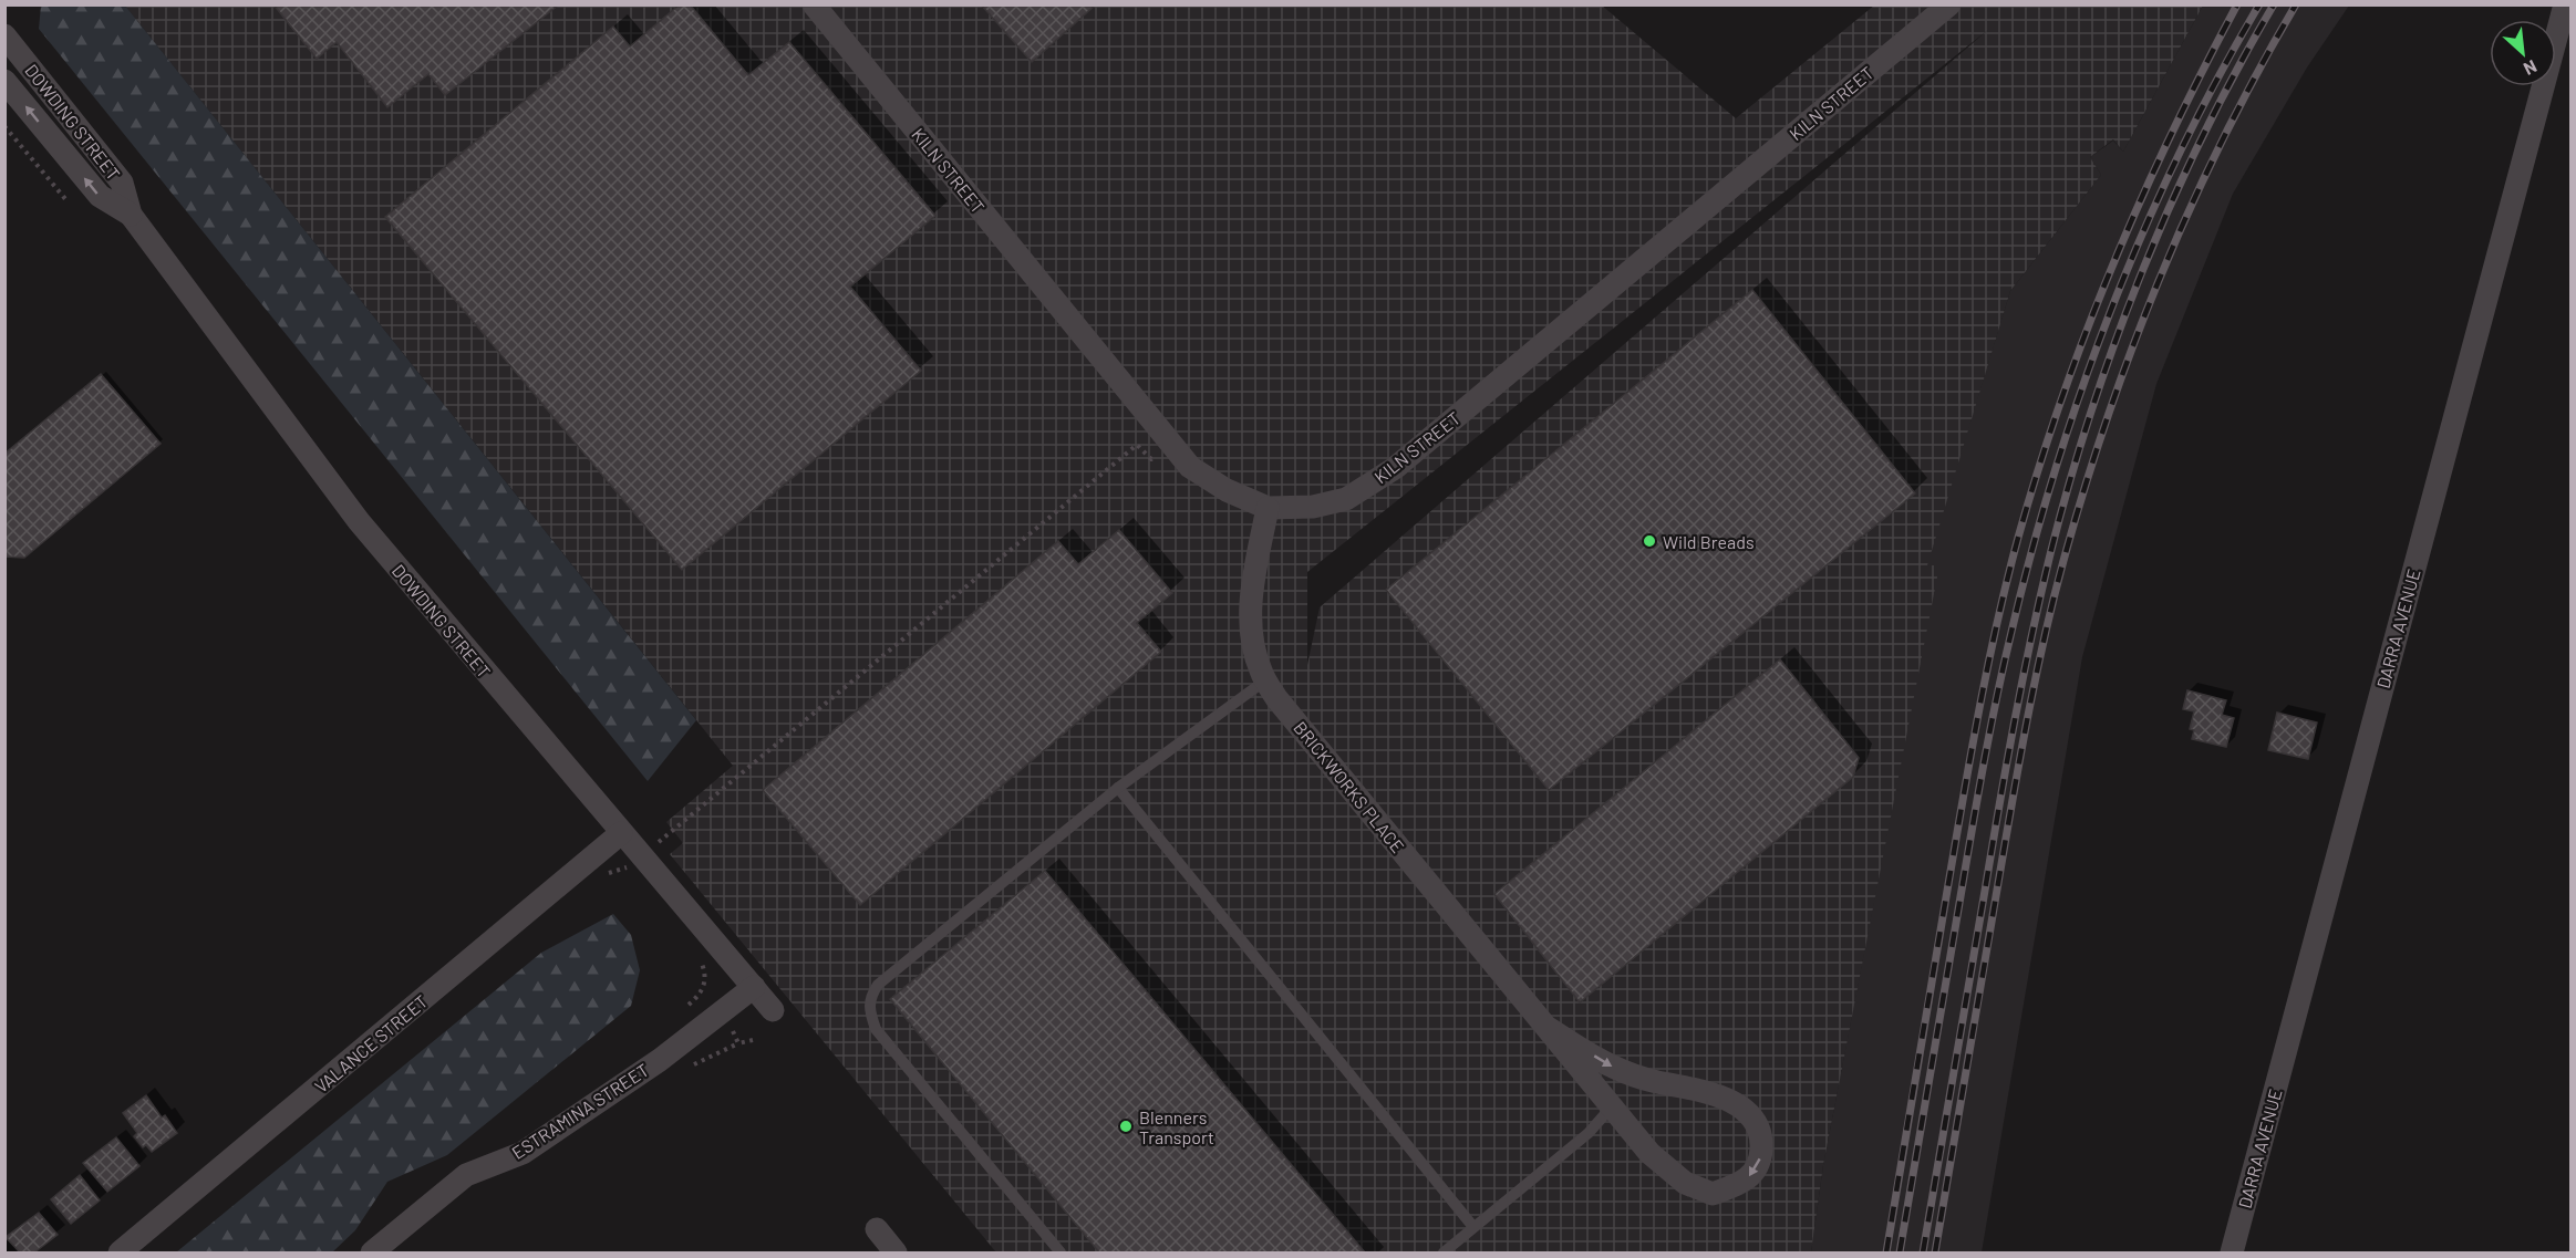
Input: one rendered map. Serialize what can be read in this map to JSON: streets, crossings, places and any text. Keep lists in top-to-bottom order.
{
  "streets": {
    "street": [
      "KILN STREET",
      "DOWDING STREET",
      "DARRA AVENUE",
      "BRICKWORKS PLACE",
      "VALANCE STREET",
      "ESTRAMINA STREET"
    ]
  },
  "crossings": [
    ["KILN STREET", "BRICKWORKS PLACE"],
    ["DOWDING STREET", "VALANCE STREET"],
    ["DOWDING STREET", "ESTRAMINA STREET"]
  ],
  "places": ["Wild Breads", "Blenners Transport"],
  "north": "bottom right"
}
